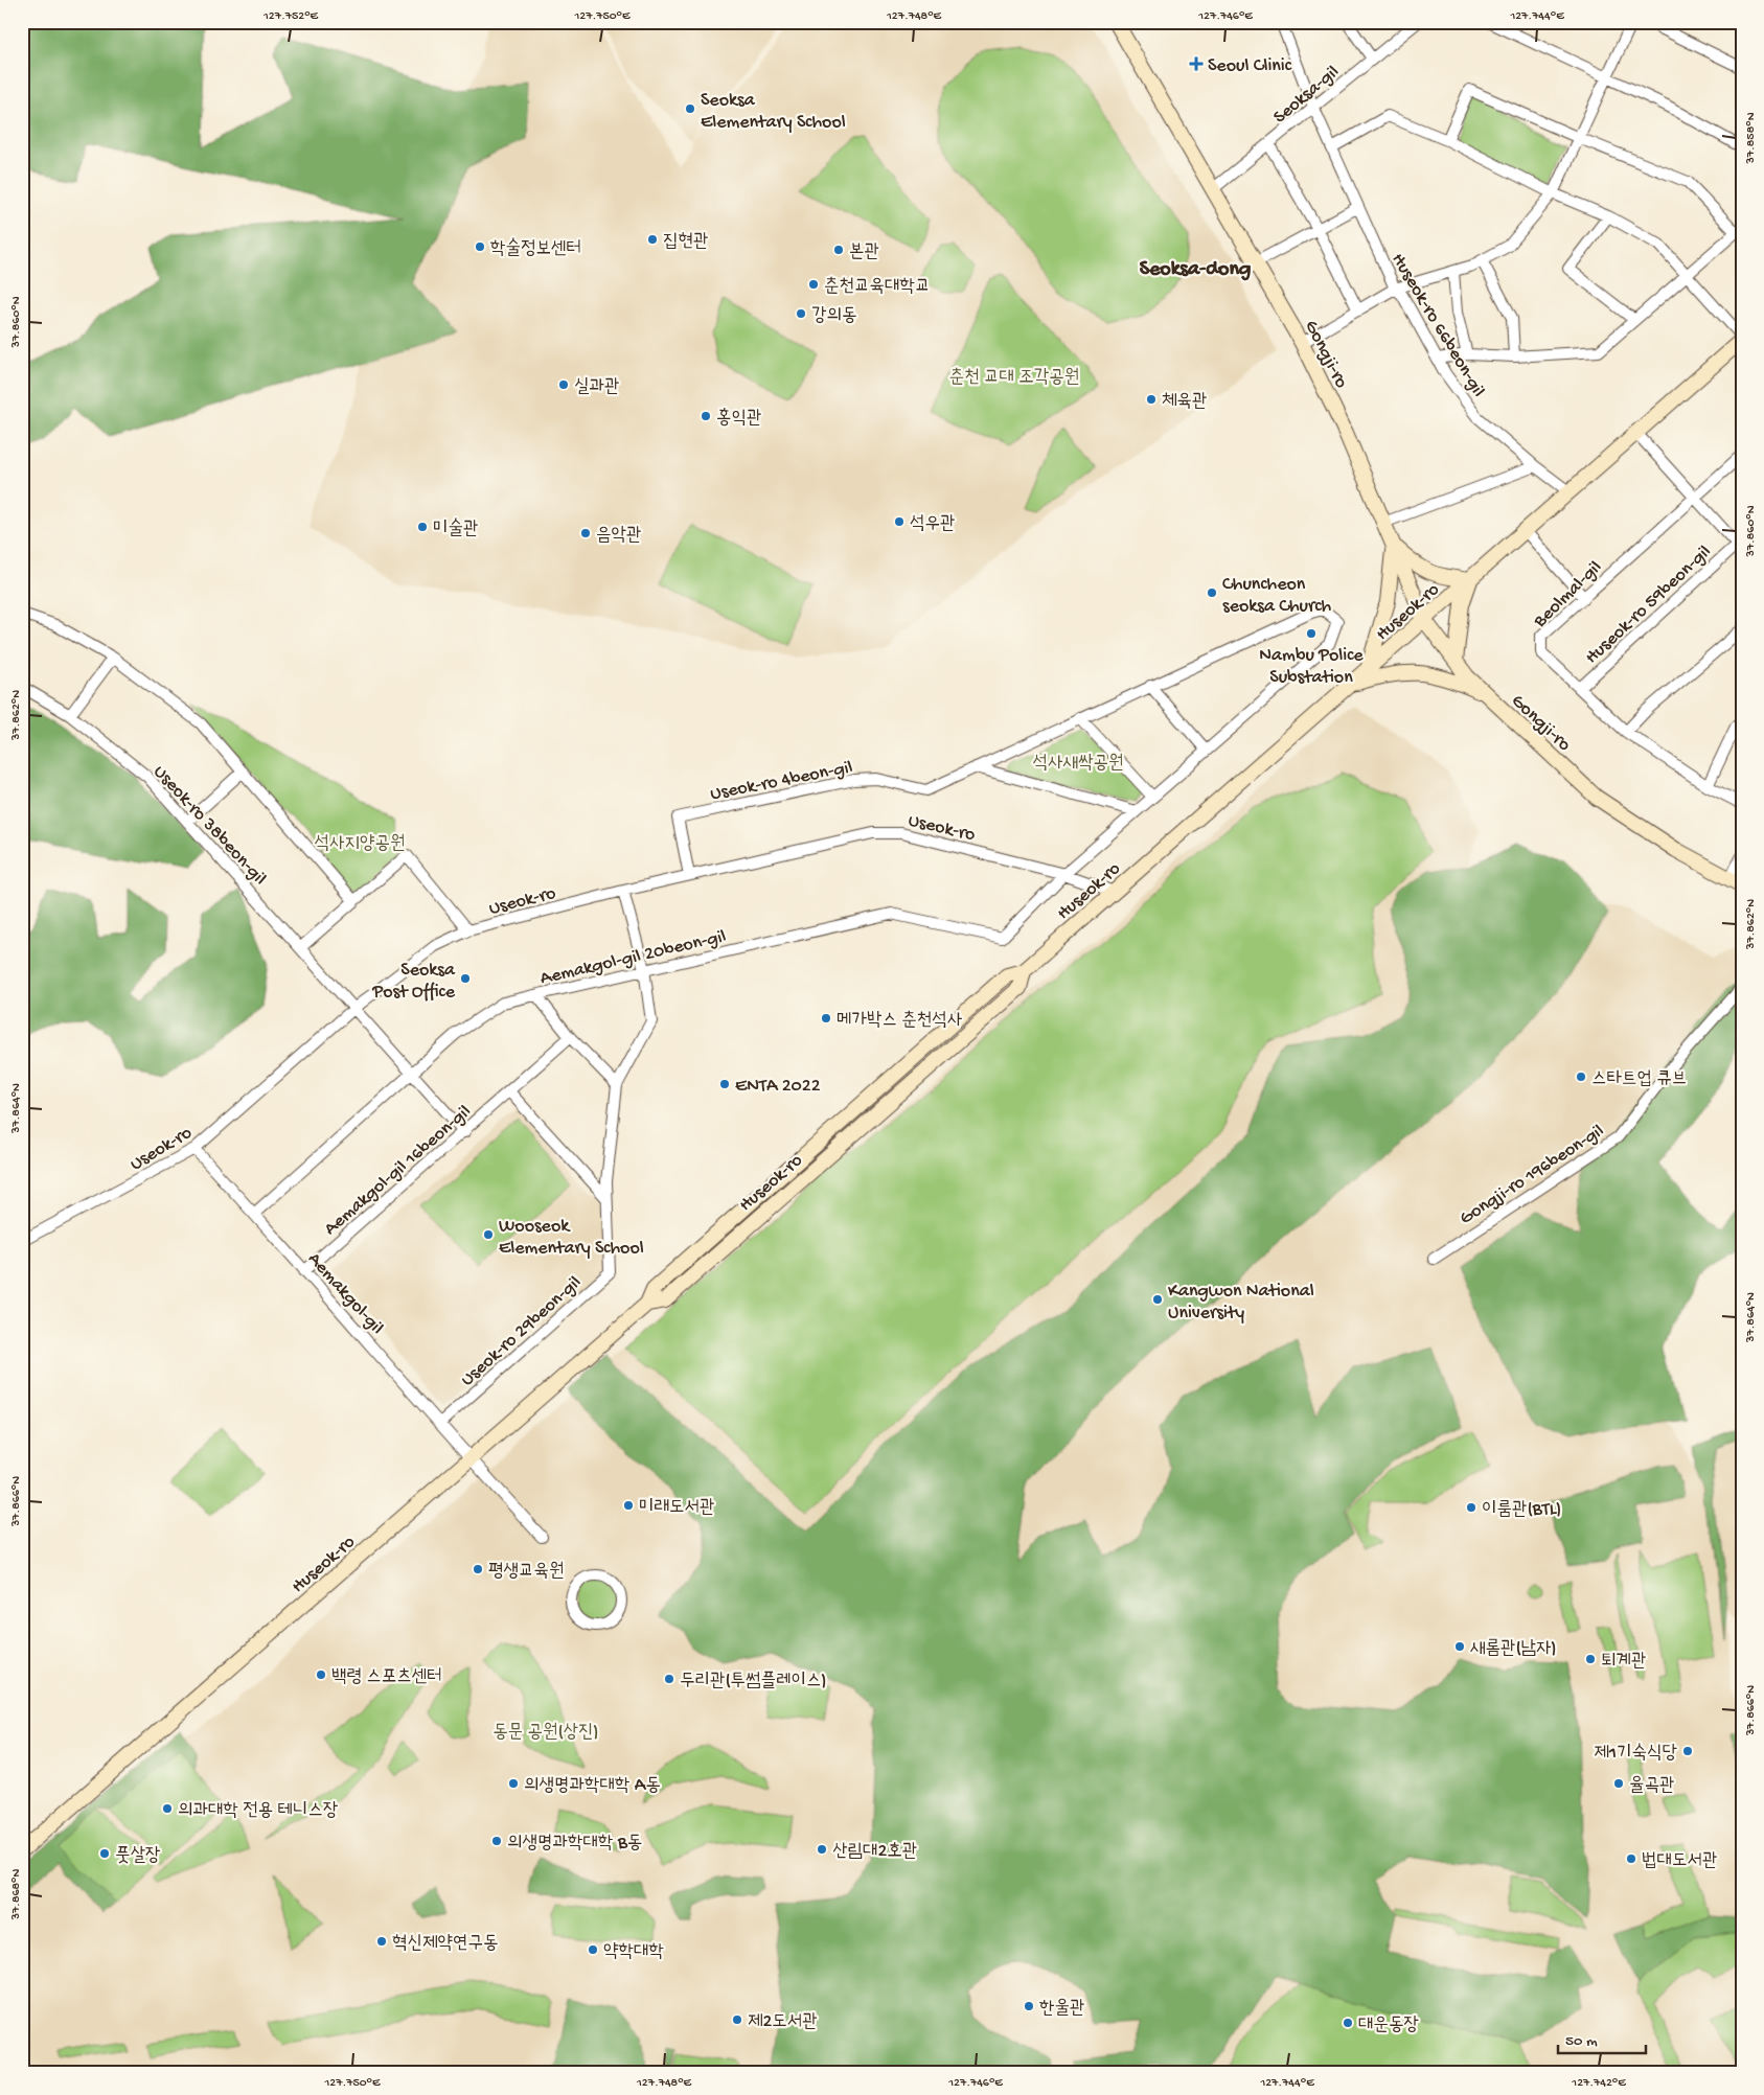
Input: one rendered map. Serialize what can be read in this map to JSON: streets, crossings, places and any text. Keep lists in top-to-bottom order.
{
  "streets": {
    "street": [
      "Seoksa-gil",
      "Huseok-ro 66beon-gil",
      "Gongji-ro",
      "Beolmal-gil",
      "Huseok-ro 59beon-gil",
      "Huseok-ro",
      "Useok-ro 4beon-gil",
      "Useok-ro 38beon-gil",
      "Useok-ro",
      "Aemakgol-gil 20beon-gil",
      "Aemakgol-gil 16beon-gil",
      "Gongji-ro 196beon-gil",
      "Aemakgol-gil",
      "Useok-ro 29beon-gil"
    ]
  },
  "crossings": [
    ["Seoksa-gil", "Huseok-ro 66beon-gil"],
    ["Seoksa-gil", "Gongji-ro"],
    ["Huseok-ro 66beon-gil", "Huseok-ro"],
    ["Gongji-ro", "Huseok-ro"],
    ["Beolmal-gil", "Huseok-ro 59beon-gil"],
    ["Huseok-ro 59beon-gil", "Huseok-ro"],
    ["Huseok-ro", "Useok-ro"],
    ["Huseok-ro", "Aemakgol-gil"],
    ["Useok-ro 4beon-gil", "Useok-ro"],
    ["Useok-ro 4beon-gil", "Aemakgol-gil 20beon-gil"],
    ["Useok-ro 38beon-gil", "Useok-ro"],
    ["Useok-ro 38beon-gil", "Aemakgol-gil 20beon-gil"],
    ["Useok-ro 38beon-gil", "Aemakgol-gil 16beon-gil"],
    ["Useok-ro", "Aemakgol-gil 20beon-gil"],
    ["Useok-ro", "Aemakgol-gil"],
    ["Useok-ro", "Useok-ro 29beon-gil"],
    ["Aemakgol-gil 20beon-gil", "Aemakgol-gil"],
    ["Aemakgol-gil 20beon-gil", "Useok-ro 29beon-gil"],
    ["Aemakgol-gil 16beon-gil", "Aemakgol-gil"],
    ["Aemakgol-gil", "Useok-ro 29beon-gil"]
  ],
  "districts": ["Seoksa-dong"],
  "parks": [
    "춘천 교대 조각공원",
    "석사새싹공원",
    "석사지양공원",
    "동문 공원(상진)"
  ],
  "places": {
    "health": ["Seoul Clinic"],
    "other": [
      "Seoksa Elementary School",
      "집현관",
      "학술정보센터",
      "본관",
      "춘천교육대학교",
      "강의동",
      "실과관",
      "체육관",
      "홍익관",
      "석우관",
      "미술관",
      "음악관",
      "Chuncheon seoksa Church",
      "Nambu Police Substation",
      "Seoksa Post Office",
      "메가박스 춘천석사",
      "스타트업 큐브",
      "ENTA 2022",
      "Wooseok Elementary School",
      "Kangwon National University",
      "미래도서관",
      "이룸관(BTL)",
      "평생교육원",
      "새롬관(남자)",
      "퇴계관",
      "백령 스포츠센터",
      "두리관(투썸플레이스)",
      "제1기숙식당",
      "의생명과학대학 A동",
      "율곡관",
      "의과대학 전용 테니스장",
      "의생명과학대학 B동",
      "산림대2호관",
      "풋살장",
      "법대도서관",
      "혁신제약연구동",
      "약학대학",
      "한울관",
      "제2도서관",
      "대운동장"
    ]
  },
  "scale_bar": "50 m",
  "coordinates": [
    "127.752°E",
    "127.750°E",
    "127.748°E",
    "127.746°E",
    "127.744°E",
    "37.858°N",
    "37.860°N",
    "37.862°N",
    "37.864°N",
    "37.866°N",
    "37.868°N",
    "127.742°E"
  ]
}
